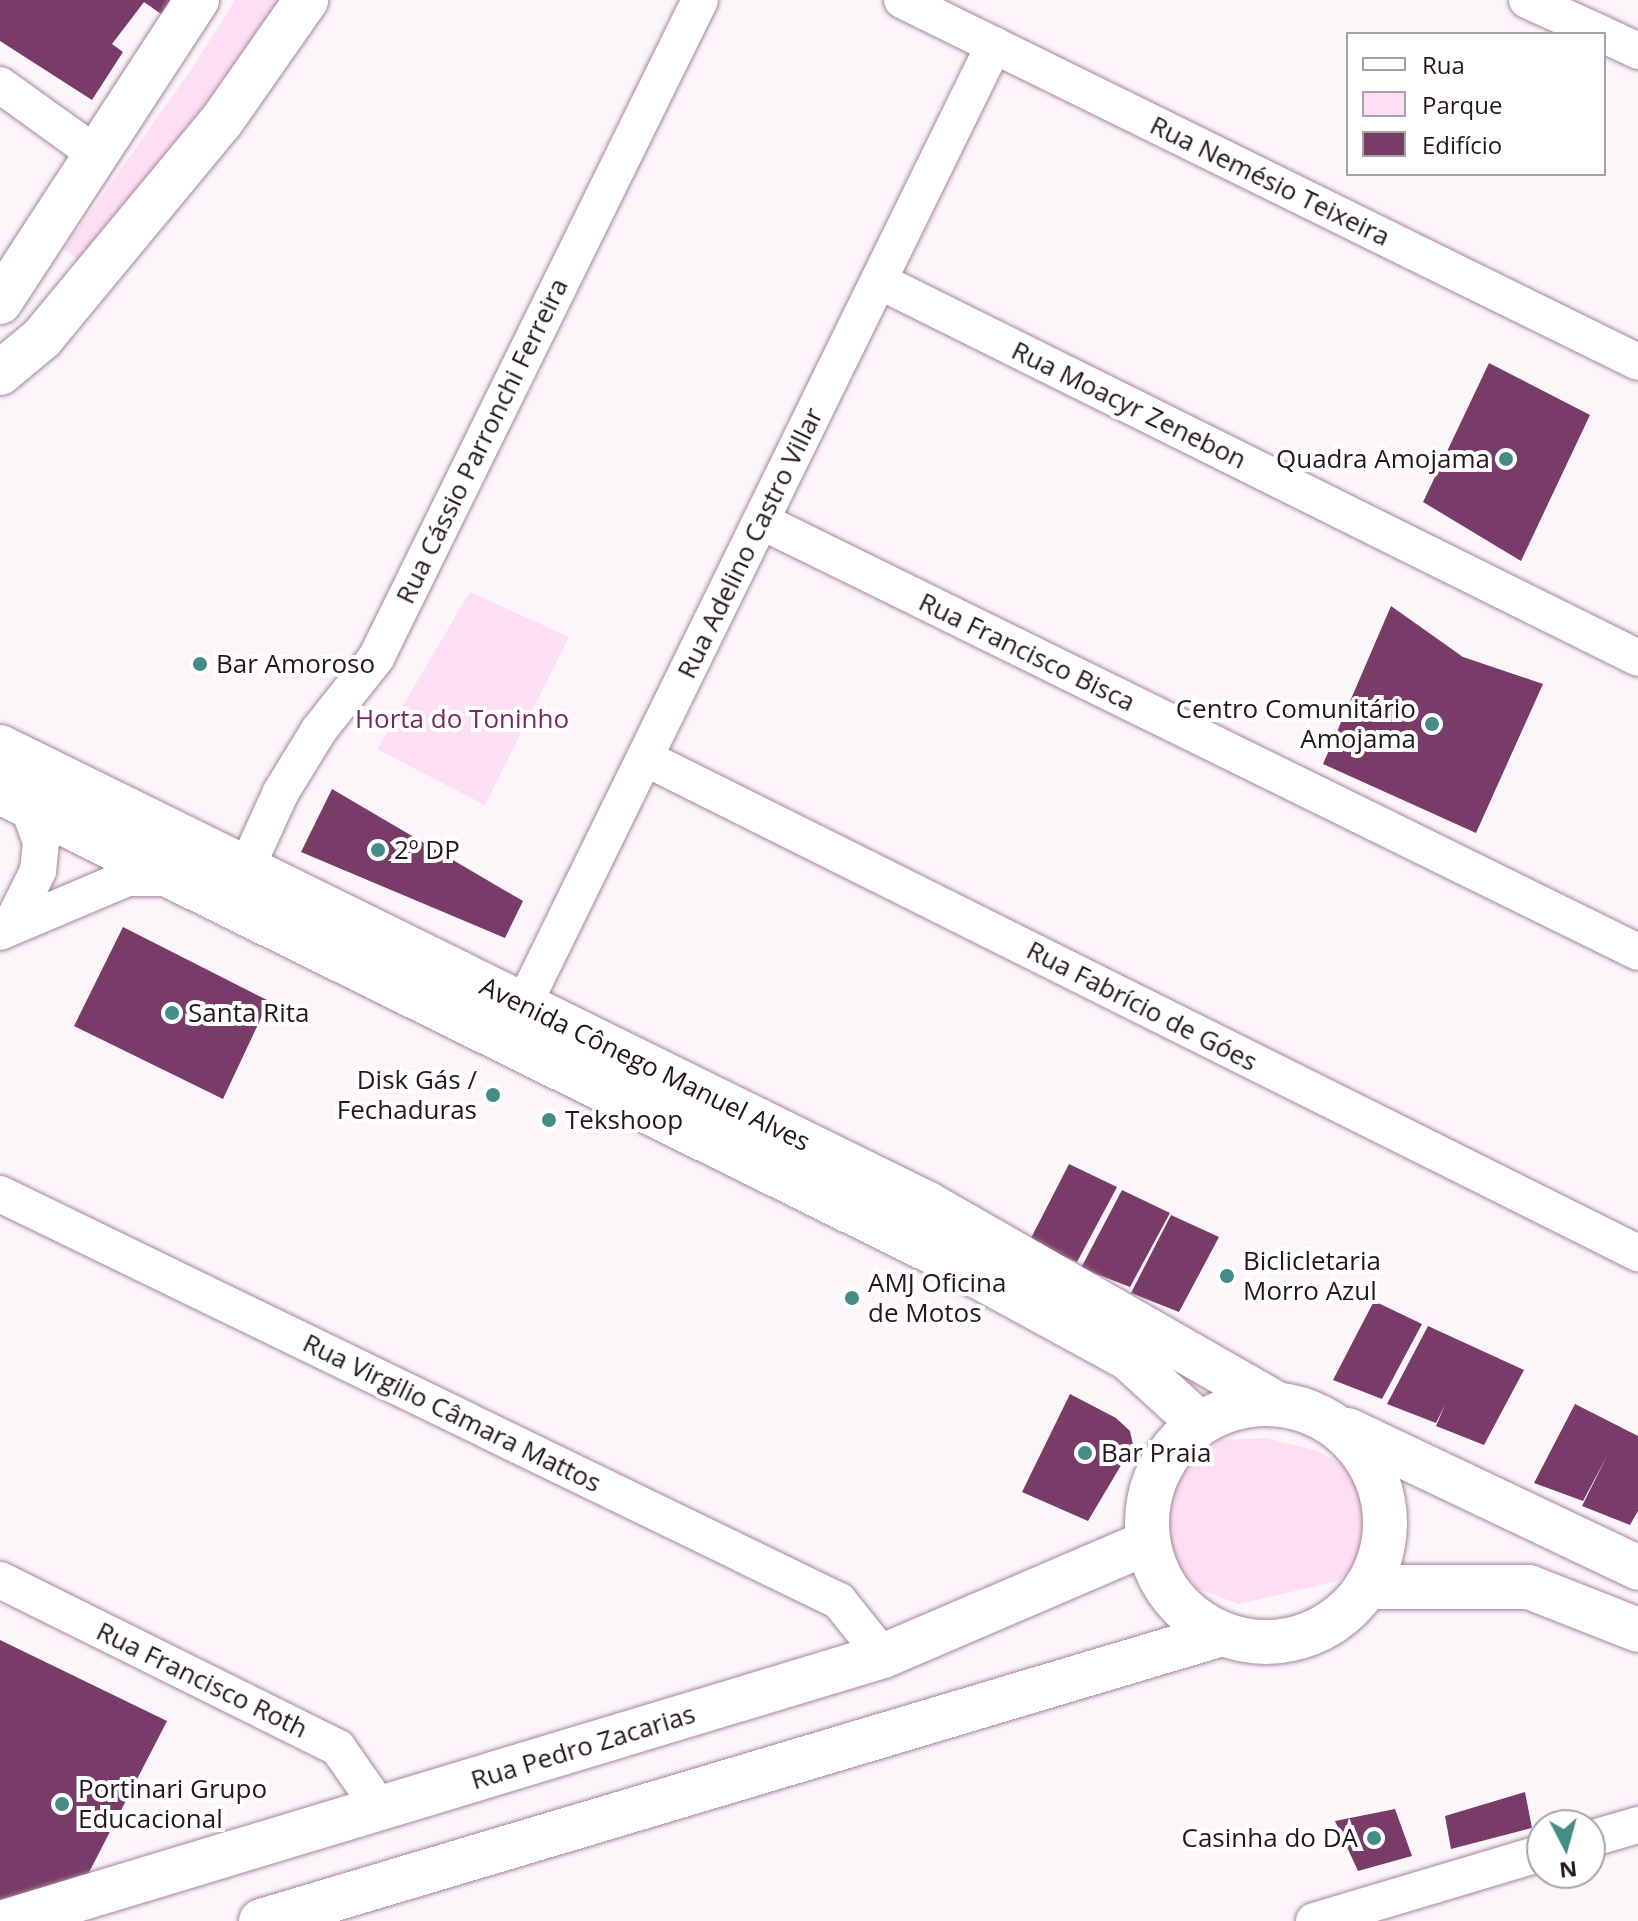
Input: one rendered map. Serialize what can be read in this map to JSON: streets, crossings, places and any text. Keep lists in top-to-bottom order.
{
  "streets": {
    "street": [
      "Rua Nemésio Teixeira",
      "Rua Moacyr Zenebon",
      "Rua Cássio Parronchi Ferreira",
      "Rua Adelino Castro Villar",
      "Rua Francisco Bisca",
      "Rua Fabrício de Góes",
      "Avenida Cônego Manuel Alves",
      "Rua Virgilio Câmara Mattos",
      "Rua Francisco Roth",
      "Rua Pedro Zacarias"
    ]
  },
  "crossings": [
    ["Rua Nemésio Teixeira", "Rua Adelino Castro Villar"],
    ["Rua Moacyr Zenebon", "Rua Adelino Castro Villar"],
    ["Rua Cássio Parronchi Ferreira", "Avenida Cônego Manuel Alves"],
    ["Rua Adelino Castro Villar", "Rua Francisco Bisca"],
    ["Rua Adelino Castro Villar", "Rua Fabrício de Góes"],
    ["Rua Adelino Castro Villar", "Avenida Cônego Manuel Alves"],
    ["Avenida Cônego Manuel Alves", "Rua Pedro Zacarias"],
    ["Rua Virgilio Câmara Mattos", "Rua Pedro Zacarias"],
    ["Rua Francisco Roth", "Rua Pedro Zacarias"]
  ],
  "parks": ["Horta do Toninho"],
  "places": [
    "Quadra Amojama",
    "Bar Amoroso",
    "Centro Comunitário Amojama",
    "2º DP",
    "Santa Rita",
    "Disk Gás / Fechaduras",
    "Tekshoop",
    "Biclicletaria Morro Azul",
    "AMJ Oficina de Motos",
    "Bar Praia",
    "Portinari Grupo Educacional",
    "Casinha do DA"
  ],
  "legend": ["Rua", "Parque", "Edifício"],
  "north": "bottom"
}
